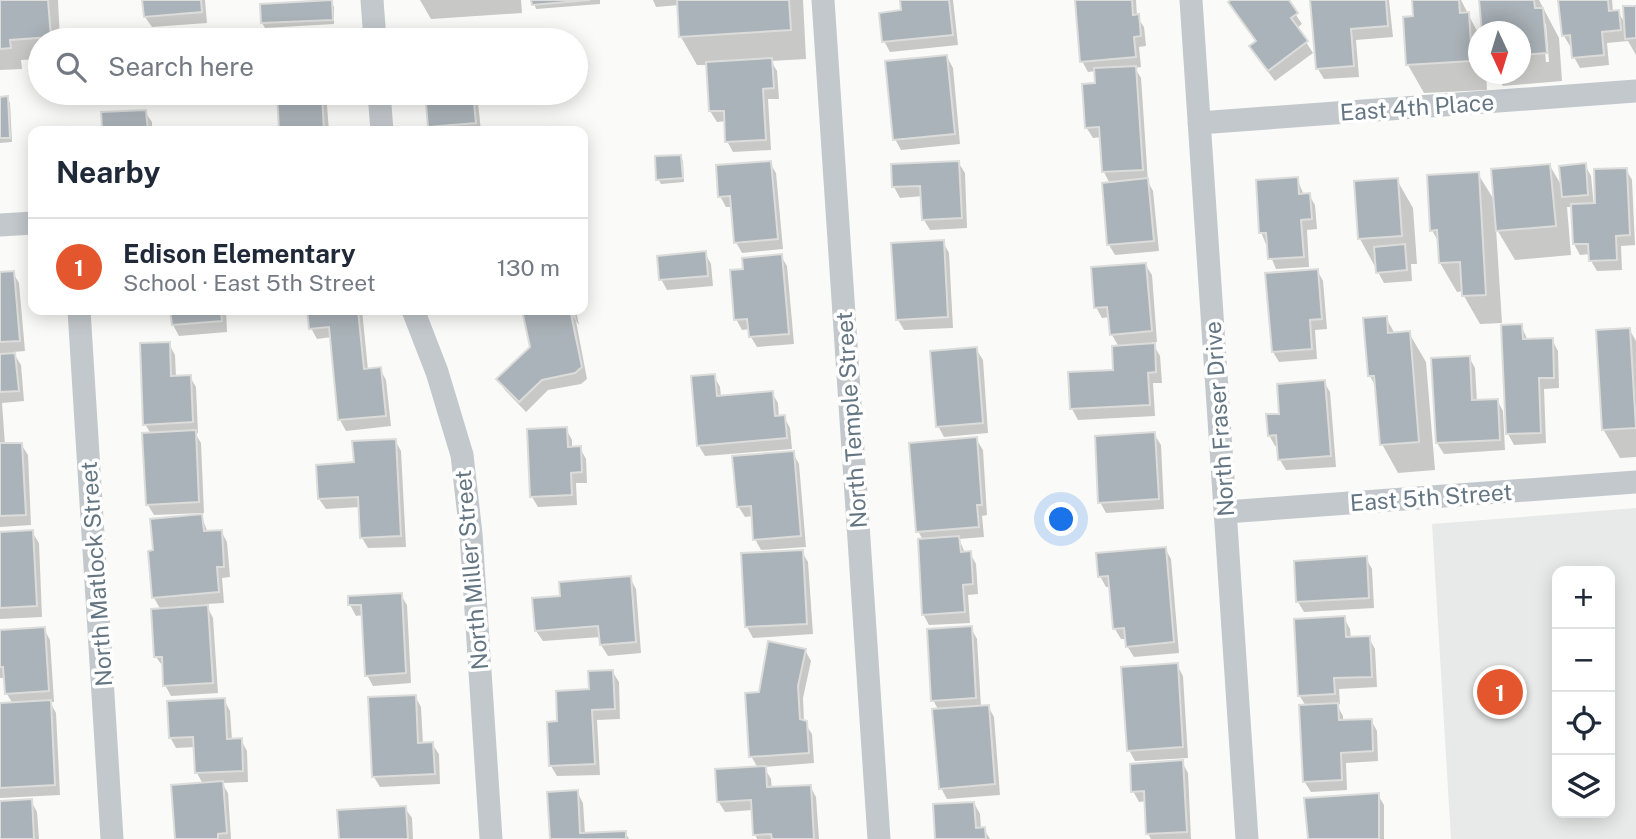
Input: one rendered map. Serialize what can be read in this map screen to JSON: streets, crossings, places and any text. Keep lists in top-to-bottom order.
{
  "streets": {
    "street": [
      "East 4th Place",
      "North Fraser Drive",
      "North Temple Street",
      "East 5th Street",
      "North Miller Street",
      "North Matlock Street"
    ]
  },
  "crossings": [
    ["East 4th Place", "North Fraser Drive"],
    ["North Fraser Drive", "East 5th Street"]
  ],
  "north": "bottom",
  "page": {
    "search": "Search here",
    "heading": "Nearby",
    "list": [
      {
        "mark": "1",
        "name": "Edison Elementary",
        "note": "School · East 5th Street",
        "value": "130 m"
      }
    ],
    "map_buttons": ["+", "−"],
    "pins": "1"
  }
}
